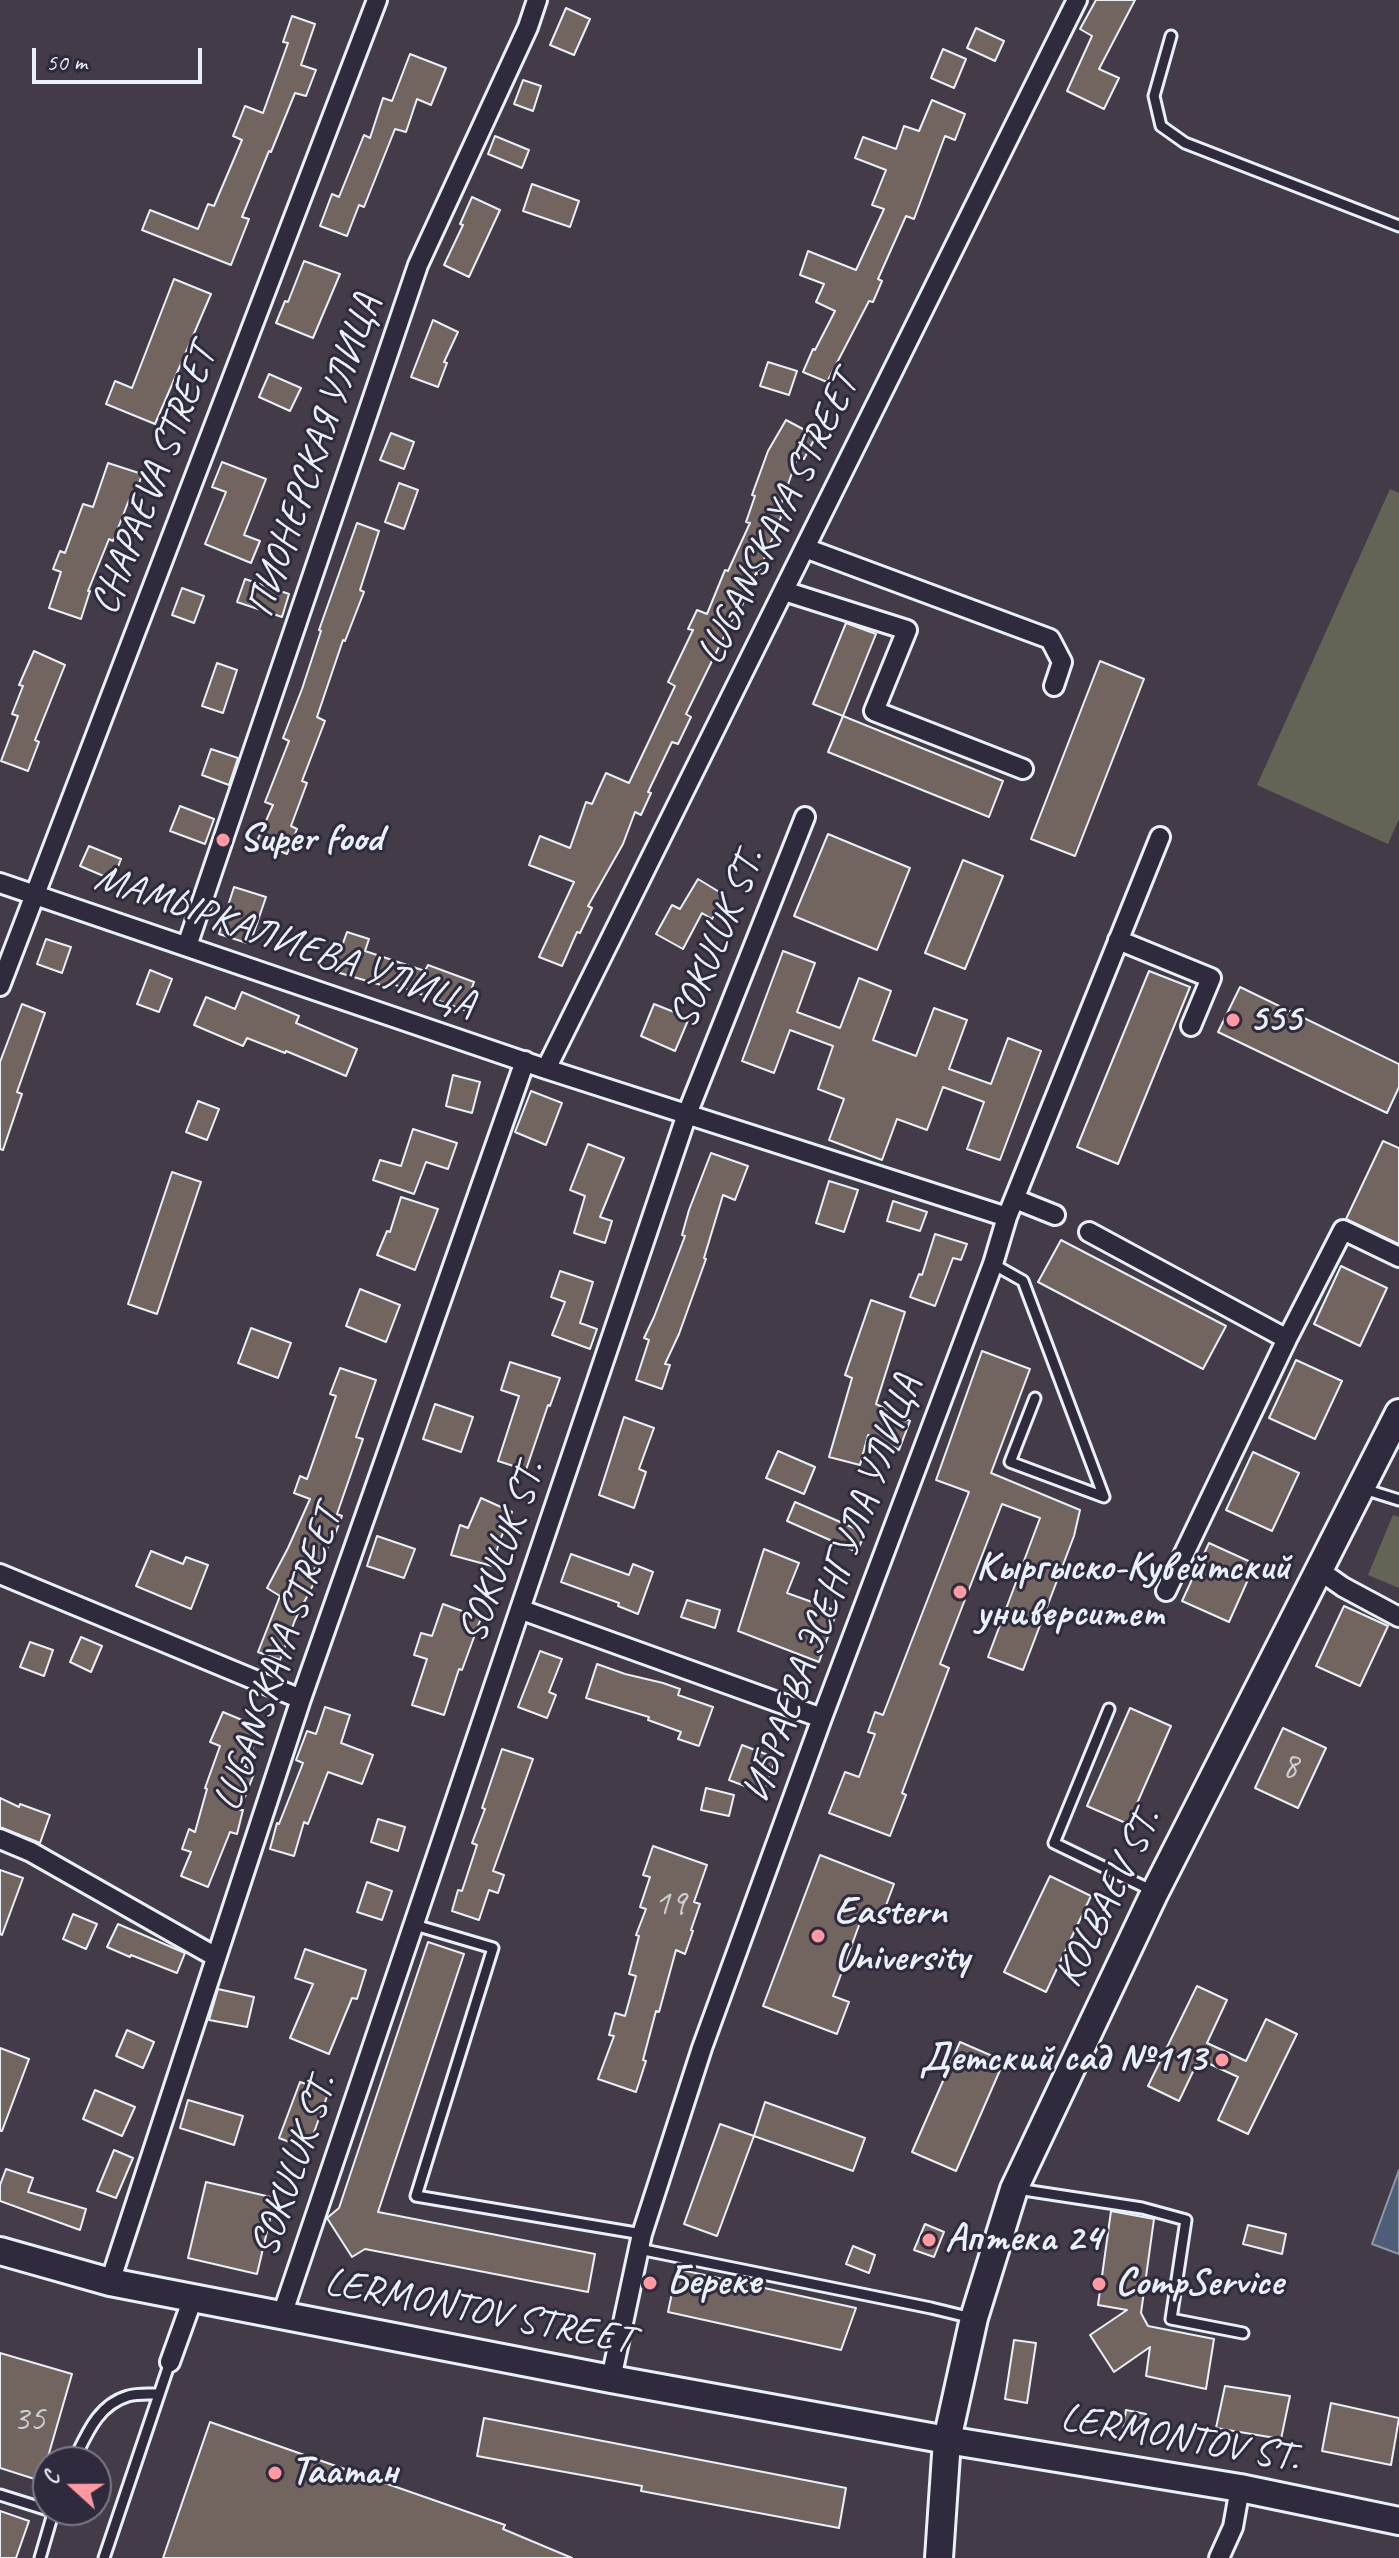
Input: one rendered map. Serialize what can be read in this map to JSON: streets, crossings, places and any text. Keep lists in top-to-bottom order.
{
  "streets": {
    "main road": ["KOLBAEV ST.", "LERMONTOV STREET", "LERMONTOV ST."],
    "street": [
      "ПИОНЕРСКАЯ УЛИЦА",
      "CHAPAEVA STREET",
      "LUGANSKAYA STREET",
      "SOKULUK ST.",
      "МАМЫРКАЛИЕВА УЛИЦА",
      "ИБРАЕВА ЭСЕНГУЛА УЛИЦА"
    ]
  },
  "crossings": [
    ["ПИОНЕРСКАЯ УЛИЦА", "МАМЫРКАЛИЕВА УЛИЦА"],
    ["CHAPAEVA STREET", "МАМЫРКАЛИЕВА УЛИЦА"],
    ["LUGANSKAYA STREET", "МАМЫРКАЛИЕВА УЛИЦА"],
    ["LUGANSKAYA STREET", "LERMONTOV STREET"],
    ["SOKULUK ST.", "МАМЫРКАЛИЕВА УЛИЦА"],
    ["SOKULUK ST.", "LERMONTOV STREET"],
    ["МАМЫРКАЛИЕВА УЛИЦА", "ИБРАЕВА ЭСЕНГУЛА УЛИЦА"],
    ["ИБРАЕВА ЭСЕНГУЛА УЛИЦА", "LERMONTOV STREET"],
    ["KOLBAEV ST.", "LERMONTOV STREET"],
    ["KOLBAEV ST.", "LERMONTOV ST."],
    ["LERMONTOV STREET", "LERMONTOV ST."]
  ],
  "places": [
    "Super food",
    "555",
    "Кыргыско-Кувейтский университет",
    "Eastern University",
    "Детский сад №113",
    "Аптека 24",
    "Береке",
    "CompService",
    "Таатан"
  ],
  "house_numbers": ["8", "19", "35"],
  "scale_bar": "50 m",
  "north": "left"
}
